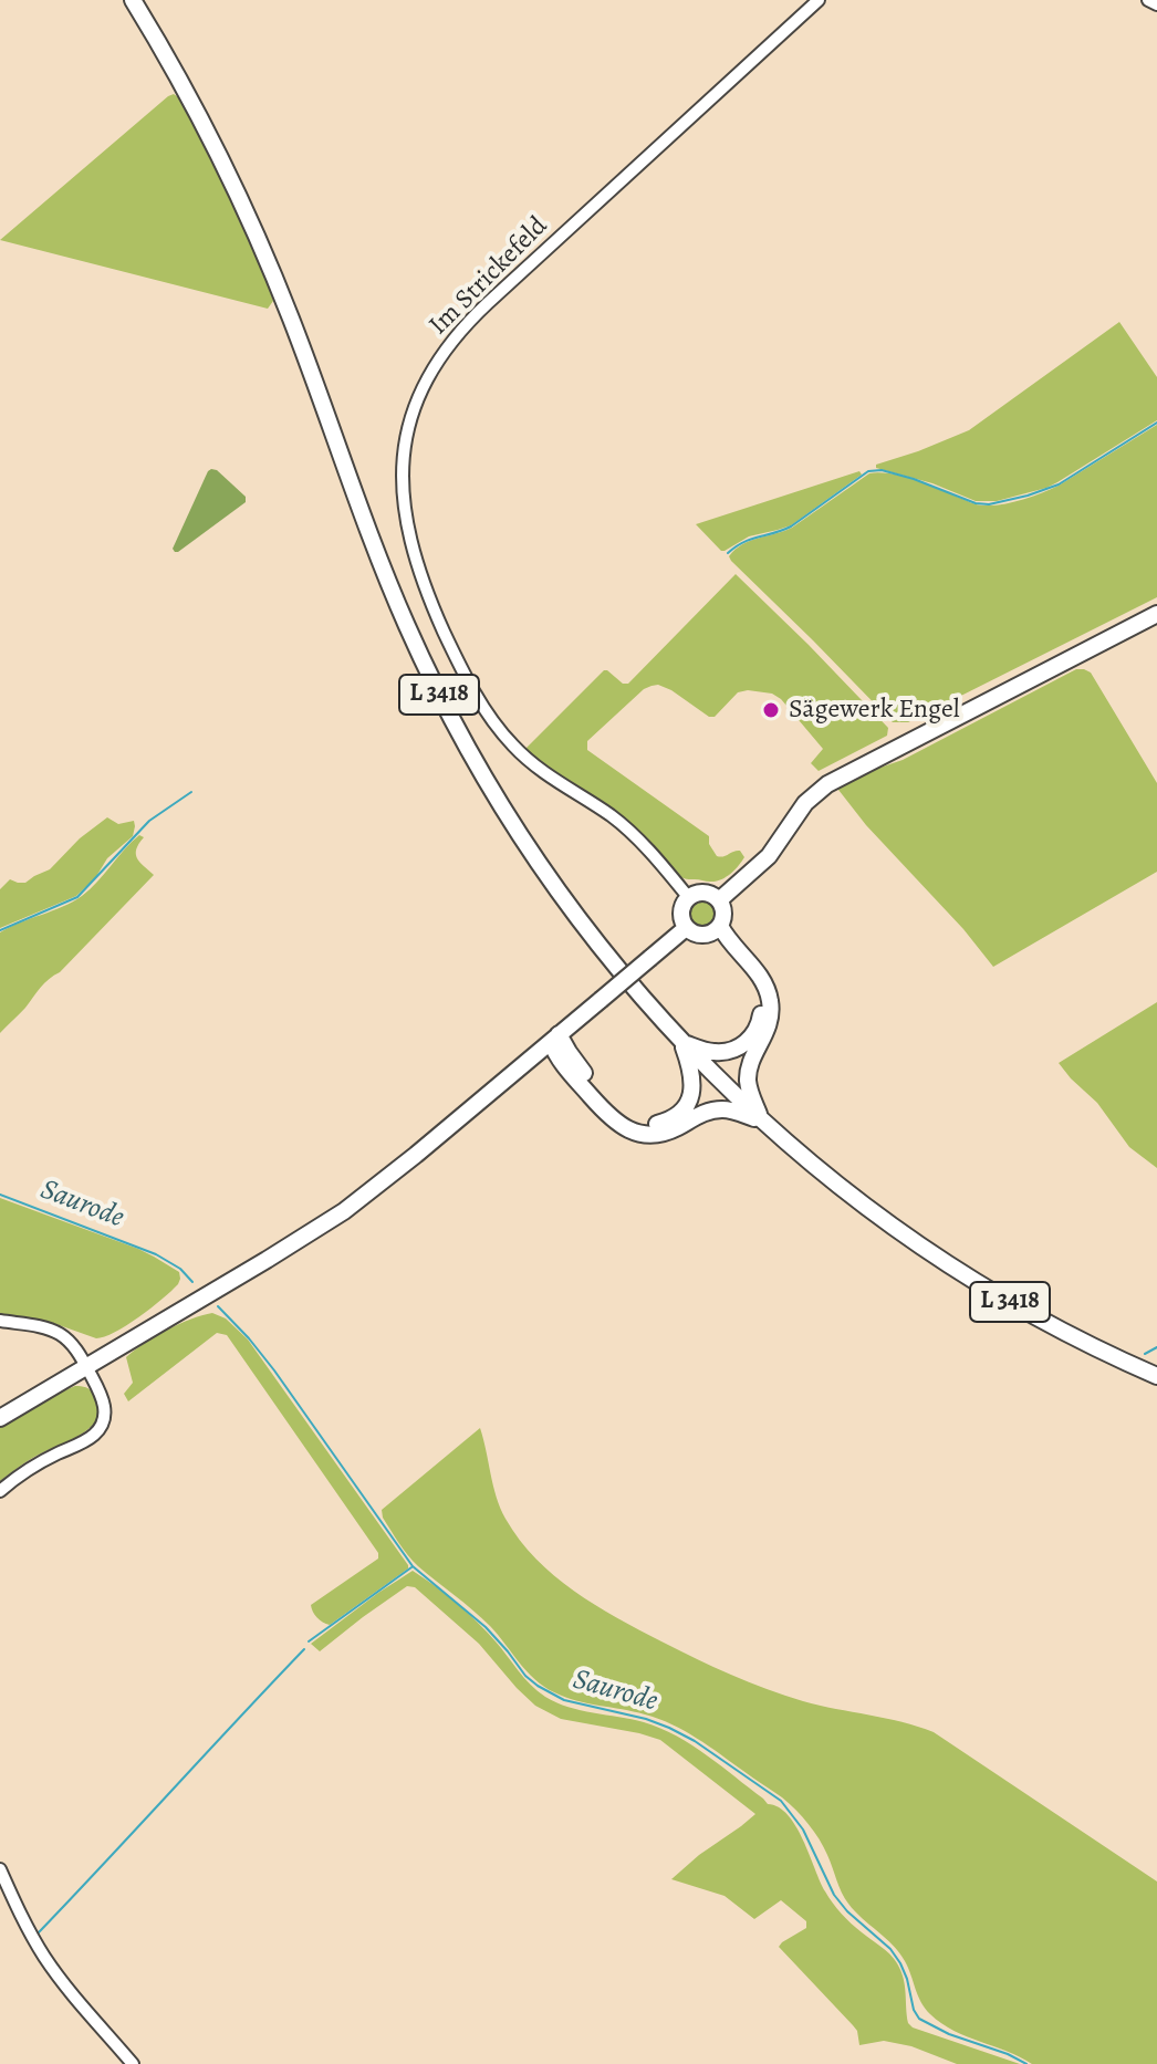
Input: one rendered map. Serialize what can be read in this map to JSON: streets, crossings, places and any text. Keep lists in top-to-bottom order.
{
  "streets": {
    "main road": ["L 3418"],
    "street": ["Im Strickefeld"]
  },
  "crossings": [
    ["Im Strickefeld", "L 3418"]
  ],
  "water": ["Saurode"],
  "places": ["Sägewerk Engel"]
}
